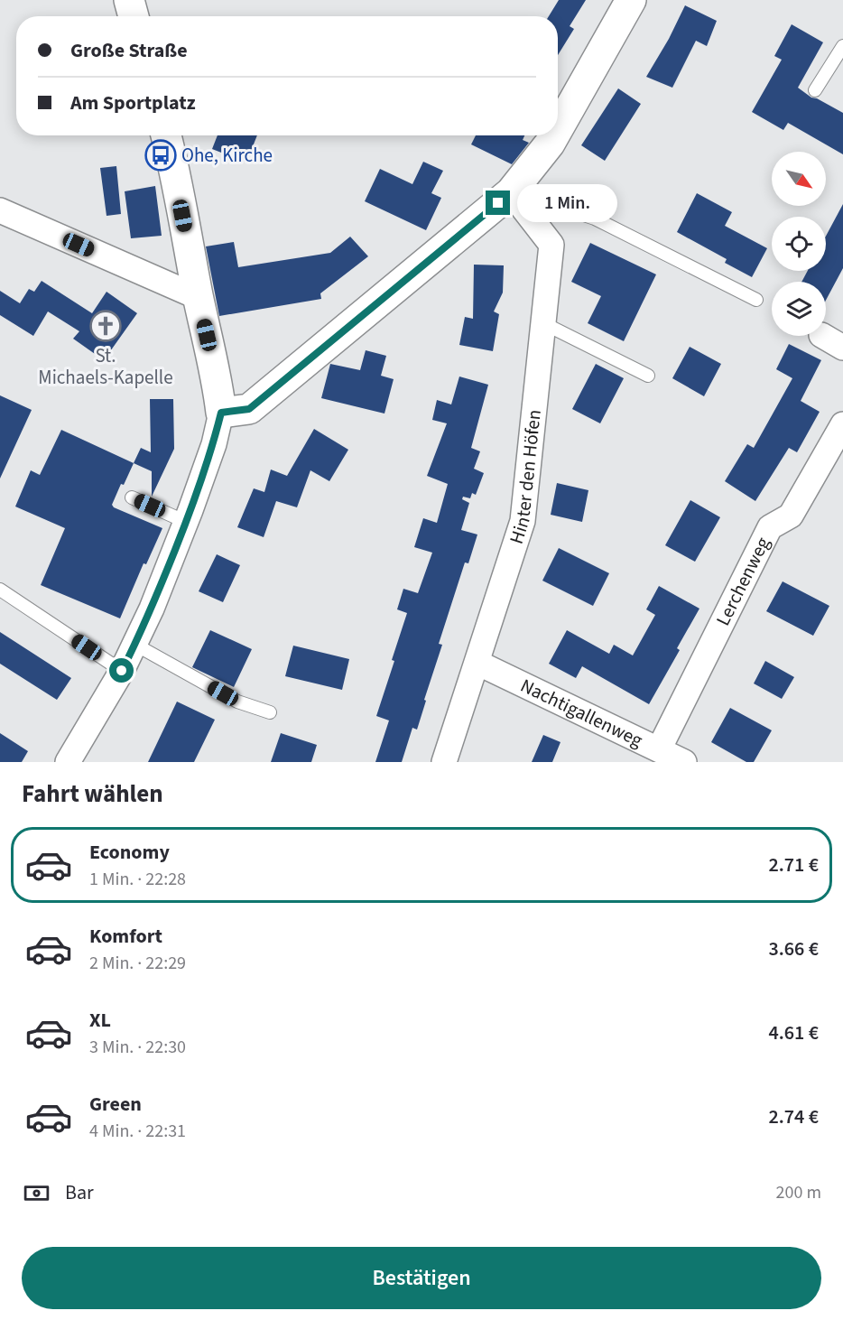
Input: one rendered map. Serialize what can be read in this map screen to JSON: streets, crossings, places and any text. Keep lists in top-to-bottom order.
{
  "streets": {
    "street": ["Hinter den Höfen", "Lerchenweg", "Nachtigallenweg"]
  },
  "crossings": [
    ["Hinter den Höfen", "Nachtigallenweg"],
    ["Lerchenweg", "Nachtigallenweg"]
  ],
  "places": {
    "bus stop": ["Ohe, Kirche"],
    "church": ["St. Michaels-Kapelle"]
  },
  "north": "bottom right",
  "page": {
    "banner": ["Große Straße", "Am Sportplatz"],
    "bubble": "1 Min.",
    "heading": "Fahrt wählen",
    "list": [
      {
        "name": "Economy",
        "note": "1 Min. · 22:28",
        "value": "2.71 €"
      },
      {
        "name": "Komfort",
        "note": "2 Min. · 22:29",
        "value": "3.66 €"
      },
      {
        "name": "XL",
        "note": "3 Min. · 22:30",
        "value": "4.61 €"
      },
      {
        "name": "Green",
        "note": "4 Min. · 22:31",
        "value": "2.74 €"
      }
    ],
    "pay": ["Bar", "200 m"],
    "buttons": "Bestätigen"
  }
}
